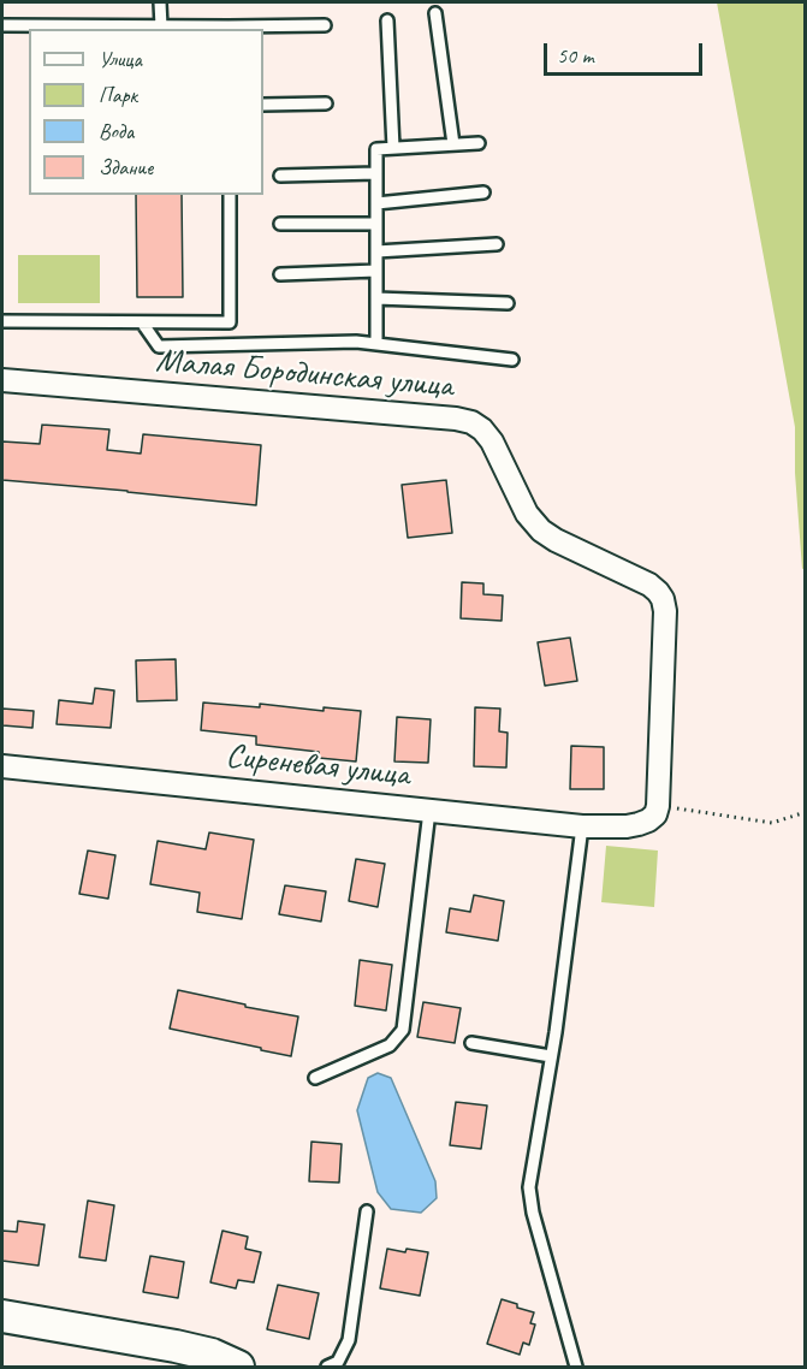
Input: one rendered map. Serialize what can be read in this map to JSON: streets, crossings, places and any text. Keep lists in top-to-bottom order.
{
  "streets": {
    "street": ["Малая Бородинская улица", "Сиреневая улица"]
  },
  "crossings": [
    ["Малая Бородинская улица", "Сиреневая улица"]
  ],
  "legend": [
    "Улица",
    "Парк",
    "Вода",
    "Здание"
  ],
  "scale_bar": "50 m"
}
